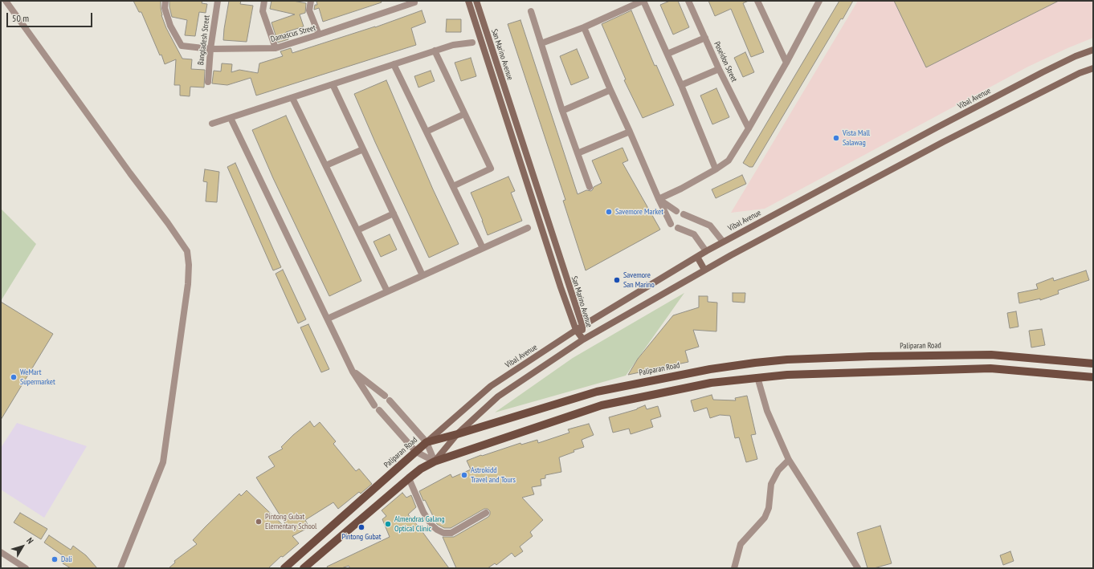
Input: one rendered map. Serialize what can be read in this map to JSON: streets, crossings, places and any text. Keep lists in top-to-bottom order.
{
  "streets": {
    "main road": ["San Marino Avenue", "Vibal Avenue", "Paliparan Road"],
    "street": ["Damascus Street", "Bangladesh Street", "Poseidon Street"]
  },
  "crossings": [
    ["Damascus Street", "Bangladesh Street"],
    ["San Marino Avenue", "Vibal Avenue"],
    ["Vibal Avenue", "Paliparan Road"]
  ],
  "places": [
    "Vista Mall Salawag",
    "Savemore Market",
    "Savemore San Marino",
    "WeMart Supermarket",
    "Astrokidd Travel and Tours",
    "Pintong Gubat Elementary School",
    "Almendras Galang Optical Clinic",
    "Pintong Gubat",
    "Dali"
  ],
  "scale_bar": "50 m",
  "north": "top right"
}
